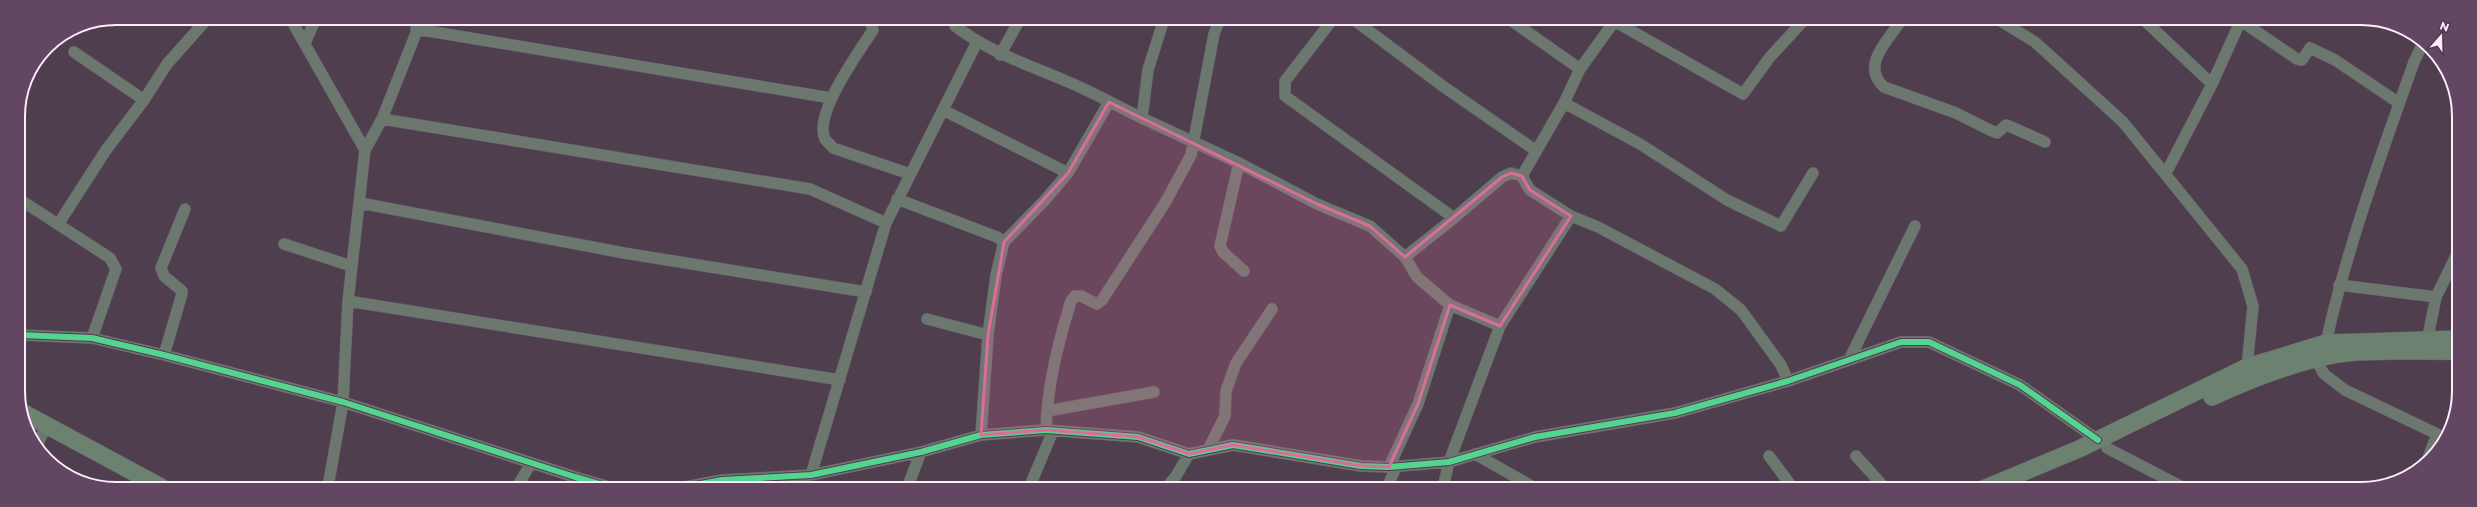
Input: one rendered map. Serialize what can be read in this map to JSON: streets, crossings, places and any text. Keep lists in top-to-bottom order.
{
  "north": "top"
}
